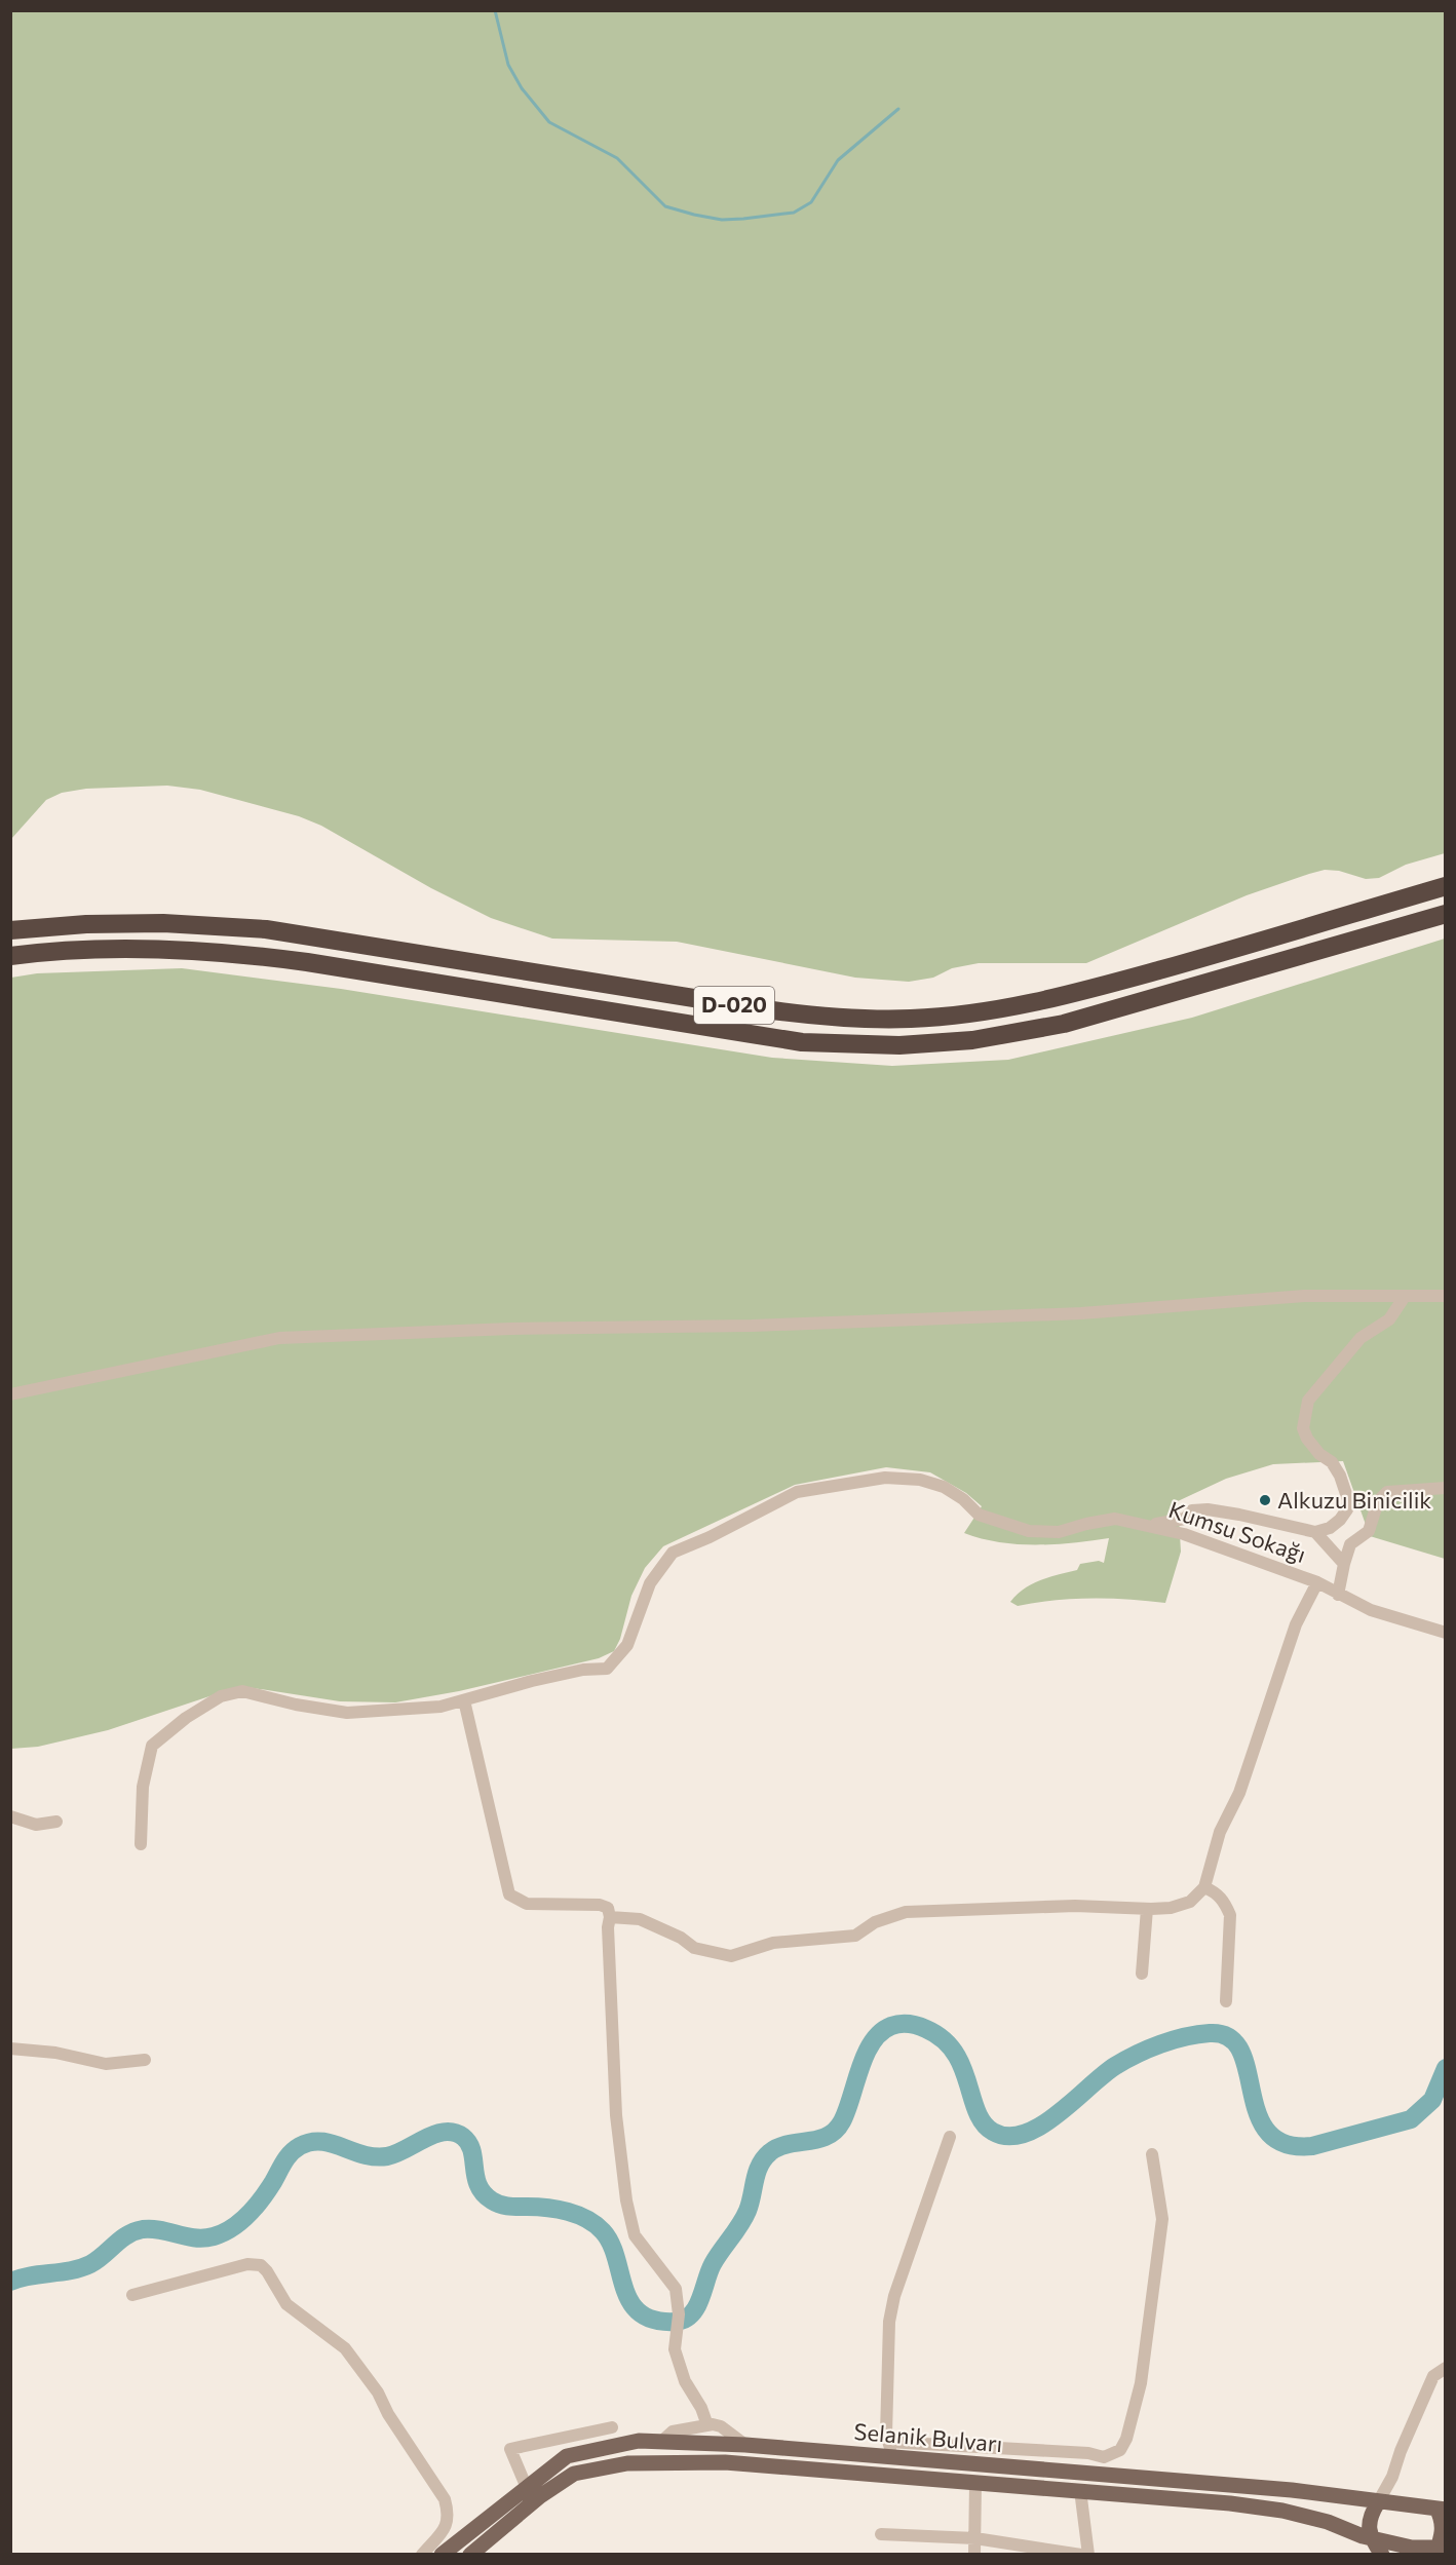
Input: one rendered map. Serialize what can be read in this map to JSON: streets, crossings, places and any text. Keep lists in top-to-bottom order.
{
  "streets": {
    "highway": ["D-020"],
    "main road": ["Selanik Bulvarı"],
    "street": ["Kumsu Sokağı"]
  },
  "places": ["Alkuzu Binicilik"]
}
